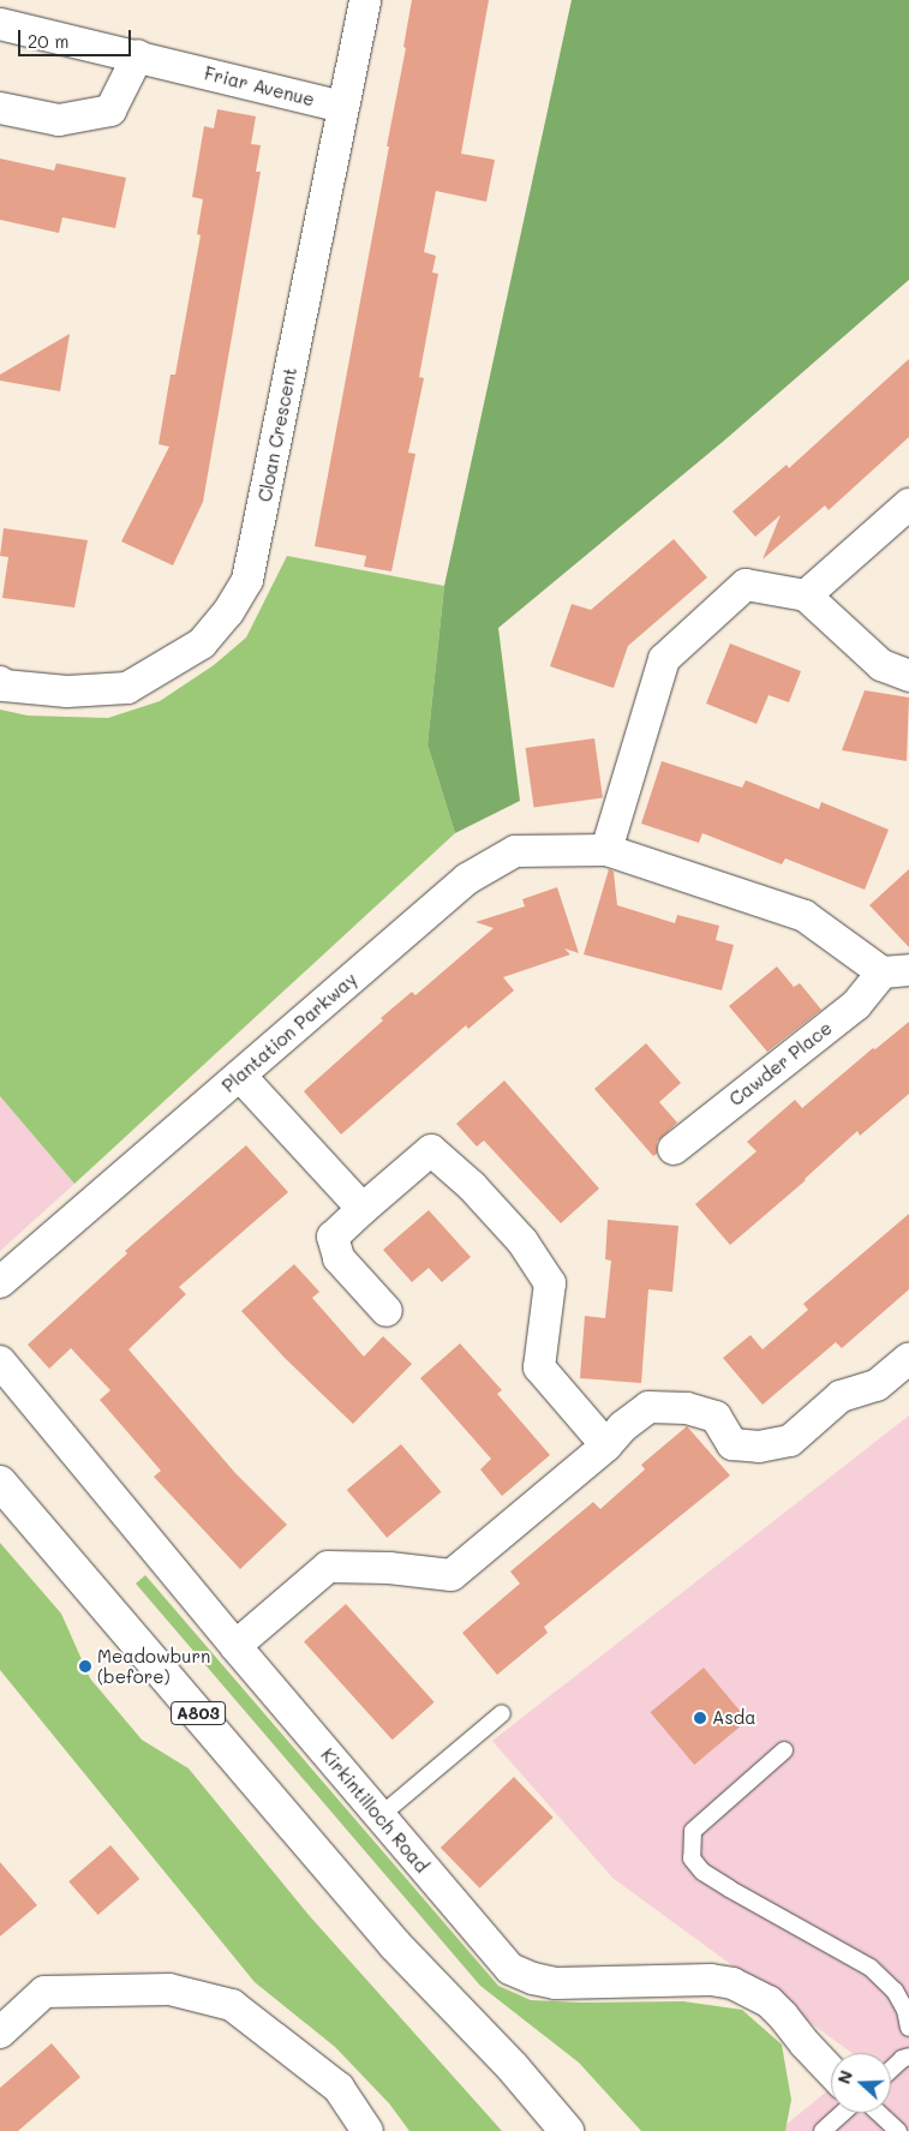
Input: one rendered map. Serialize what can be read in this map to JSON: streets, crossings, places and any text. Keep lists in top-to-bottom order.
{
  "streets": {
    "main road": ["A803"],
    "street": [
      "Friar Avenue",
      "Cloan Crescent",
      "Plantation Parkway",
      "Cawder Place",
      "Kirkintilloch Road"
    ]
  },
  "crossings": [
    ["Friar Avenue", "Cloan Crescent"],
    ["Plantation Parkway", "Cawder Place"]
  ],
  "places": ["Meadowburn (before)", "Asda"],
  "scale_bar": "20 m",
  "north": "left"
}
